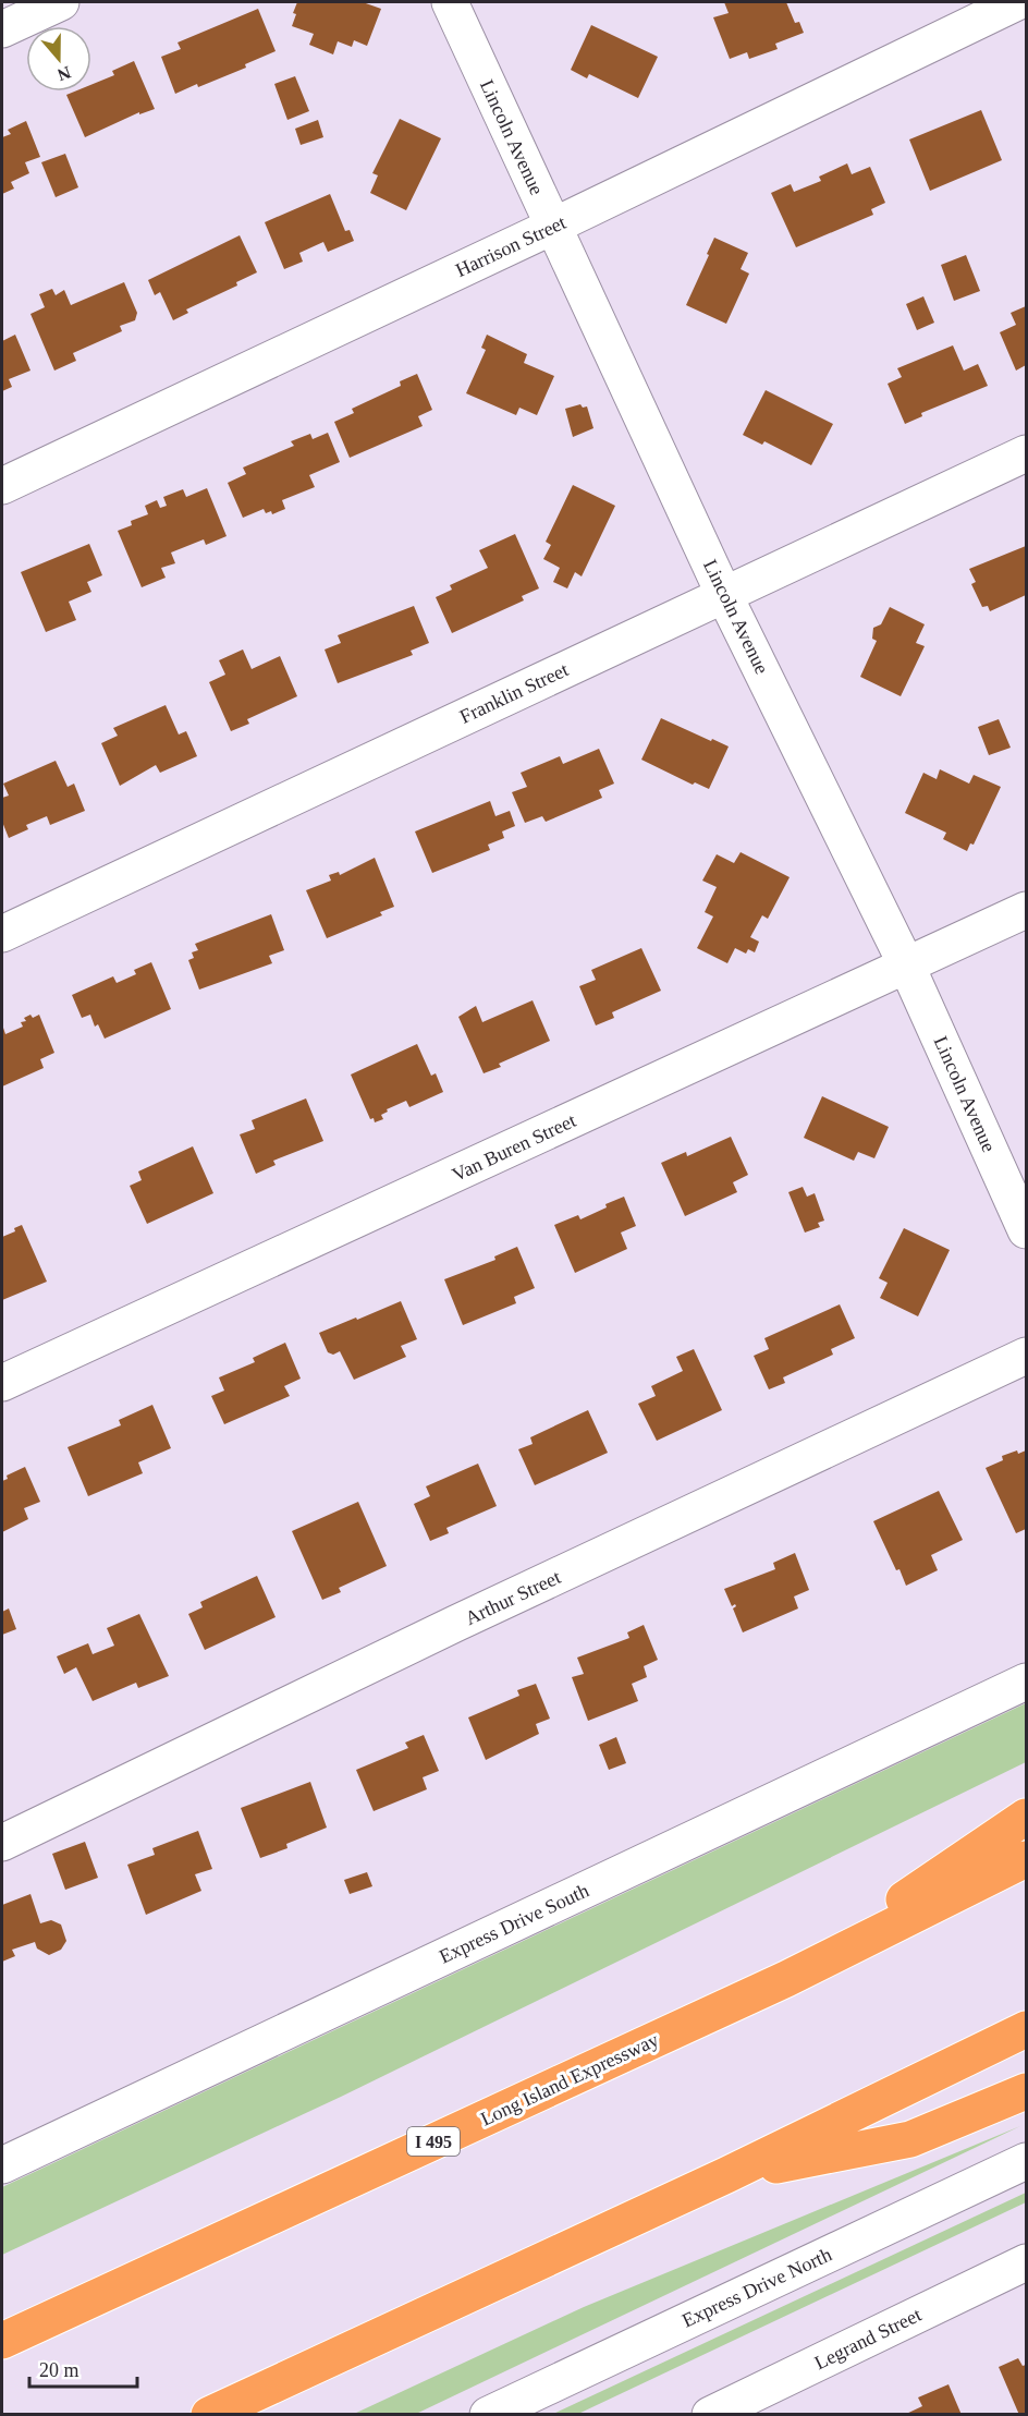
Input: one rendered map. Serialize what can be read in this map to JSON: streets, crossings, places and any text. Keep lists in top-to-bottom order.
{
  "streets": {
    "highway": ["Long Island Expressway", "I 495"],
    "street": [
      "Lincoln Avenue",
      "Harrison Street",
      "Franklin Street",
      "Van Buren Street",
      "Arthur Street",
      "Express Drive South",
      "Express Drive North",
      "Legrand Street"
    ]
  },
  "crossings": [
    ["Lincoln Avenue", "Harrison Street"],
    ["Lincoln Avenue", "Franklin Street"],
    ["Lincoln Avenue", "Van Buren Street"]
  ],
  "scale_bar": "20 m",
  "north": "bottom"
}
